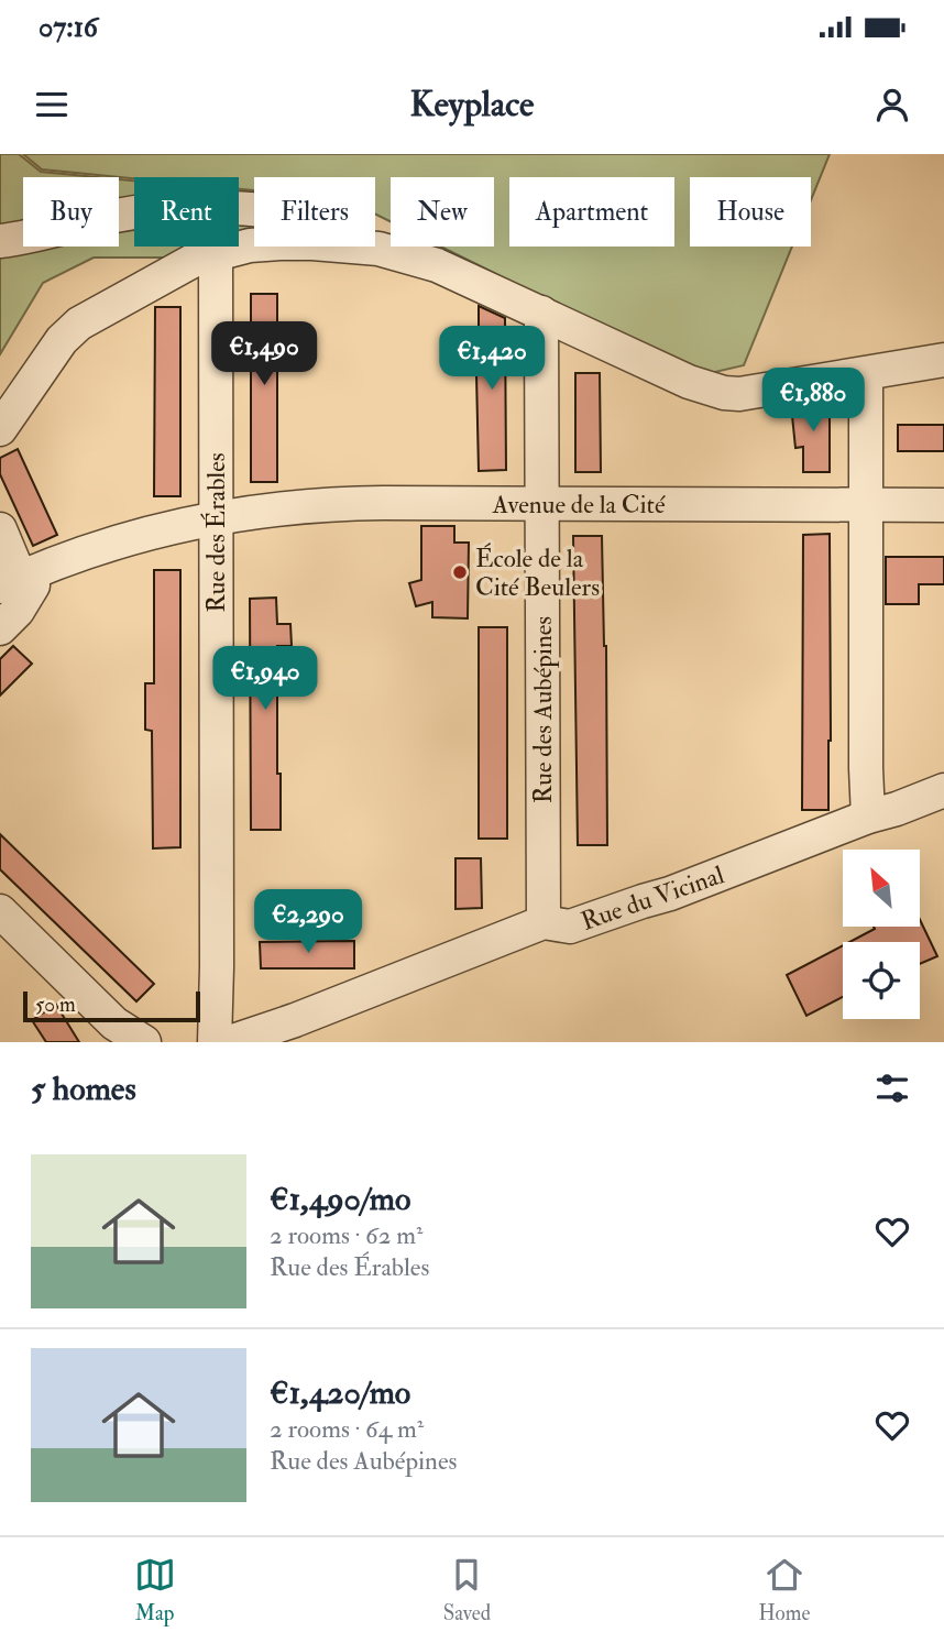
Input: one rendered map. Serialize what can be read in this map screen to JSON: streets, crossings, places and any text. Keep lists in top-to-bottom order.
{
  "streets": {
    "street": [
      "Avenue de la Cité",
      "Rue des Érables",
      "Rue des Aubépines",
      "Rue du Vicinal"
    ]
  },
  "crossings": [
    ["Avenue de la Cité", "Rue des Érables"],
    ["Avenue de la Cité", "Rue des Aubépines"],
    ["Rue des Aubépines", "Rue du Vicinal"]
  ],
  "places": ["École de la Cité Beulers"],
  "scale_bar": "50 m",
  "north": "top left",
  "page": {
    "status": "07:16",
    "header": "Keyplace",
    "chip": [
      "Buy",
      "Rent",
      "Filters",
      "New",
      "Apartment",
      "House"
    ],
    "price": [
      "€1,490",
      "€1,420",
      "€1,880",
      "€1,940",
      "€2,290"
    ],
    "scale": "50 m",
    "heading": "5 homes",
    "list": [
      {
        "name": "€1,490/mo",
        "note": "2 rooms · 62 m² · Rue des Érables"
      },
      {
        "name": "€1,420/mo",
        "note": "2 rooms · 64 m² · Rue des Aubépines"
      }
    ],
    "tabs": ["Map", "Saved", "Home"]
  }
}
